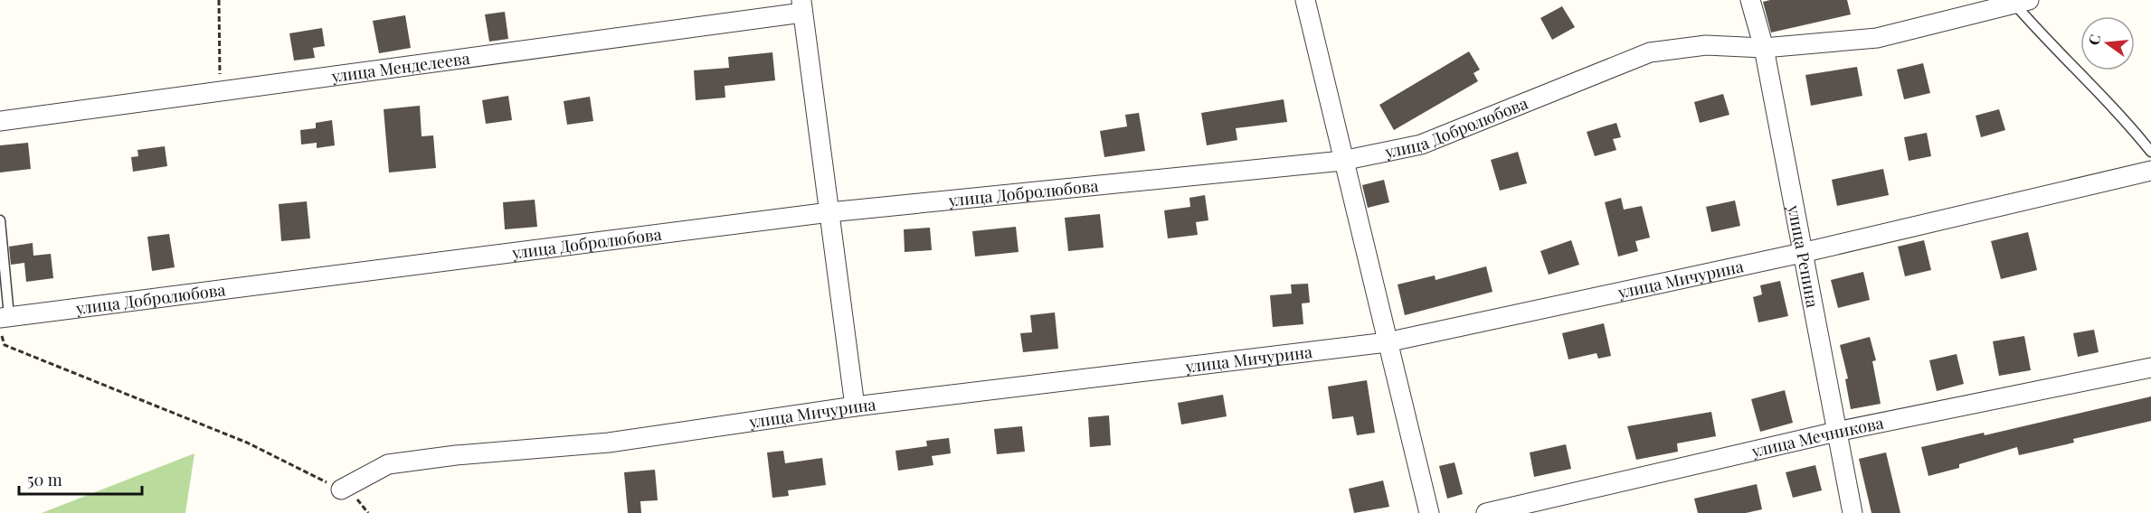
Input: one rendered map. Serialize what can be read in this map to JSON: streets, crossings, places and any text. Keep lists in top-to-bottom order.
{
  "streets": {
    "street": [
      "улица Менделеева",
      "улица Добролюбова",
      "улица Репина",
      "улица Мичурина",
      "улица Мечникова"
    ]
  },
  "crossings": [
    ["улица Добролюбова", "улица Репина"],
    ["улица Репина", "улица Мичурина"],
    ["улица Репина", "улица Мечникова"]
  ],
  "scale_bar": "50 m",
  "north": "left"
}
